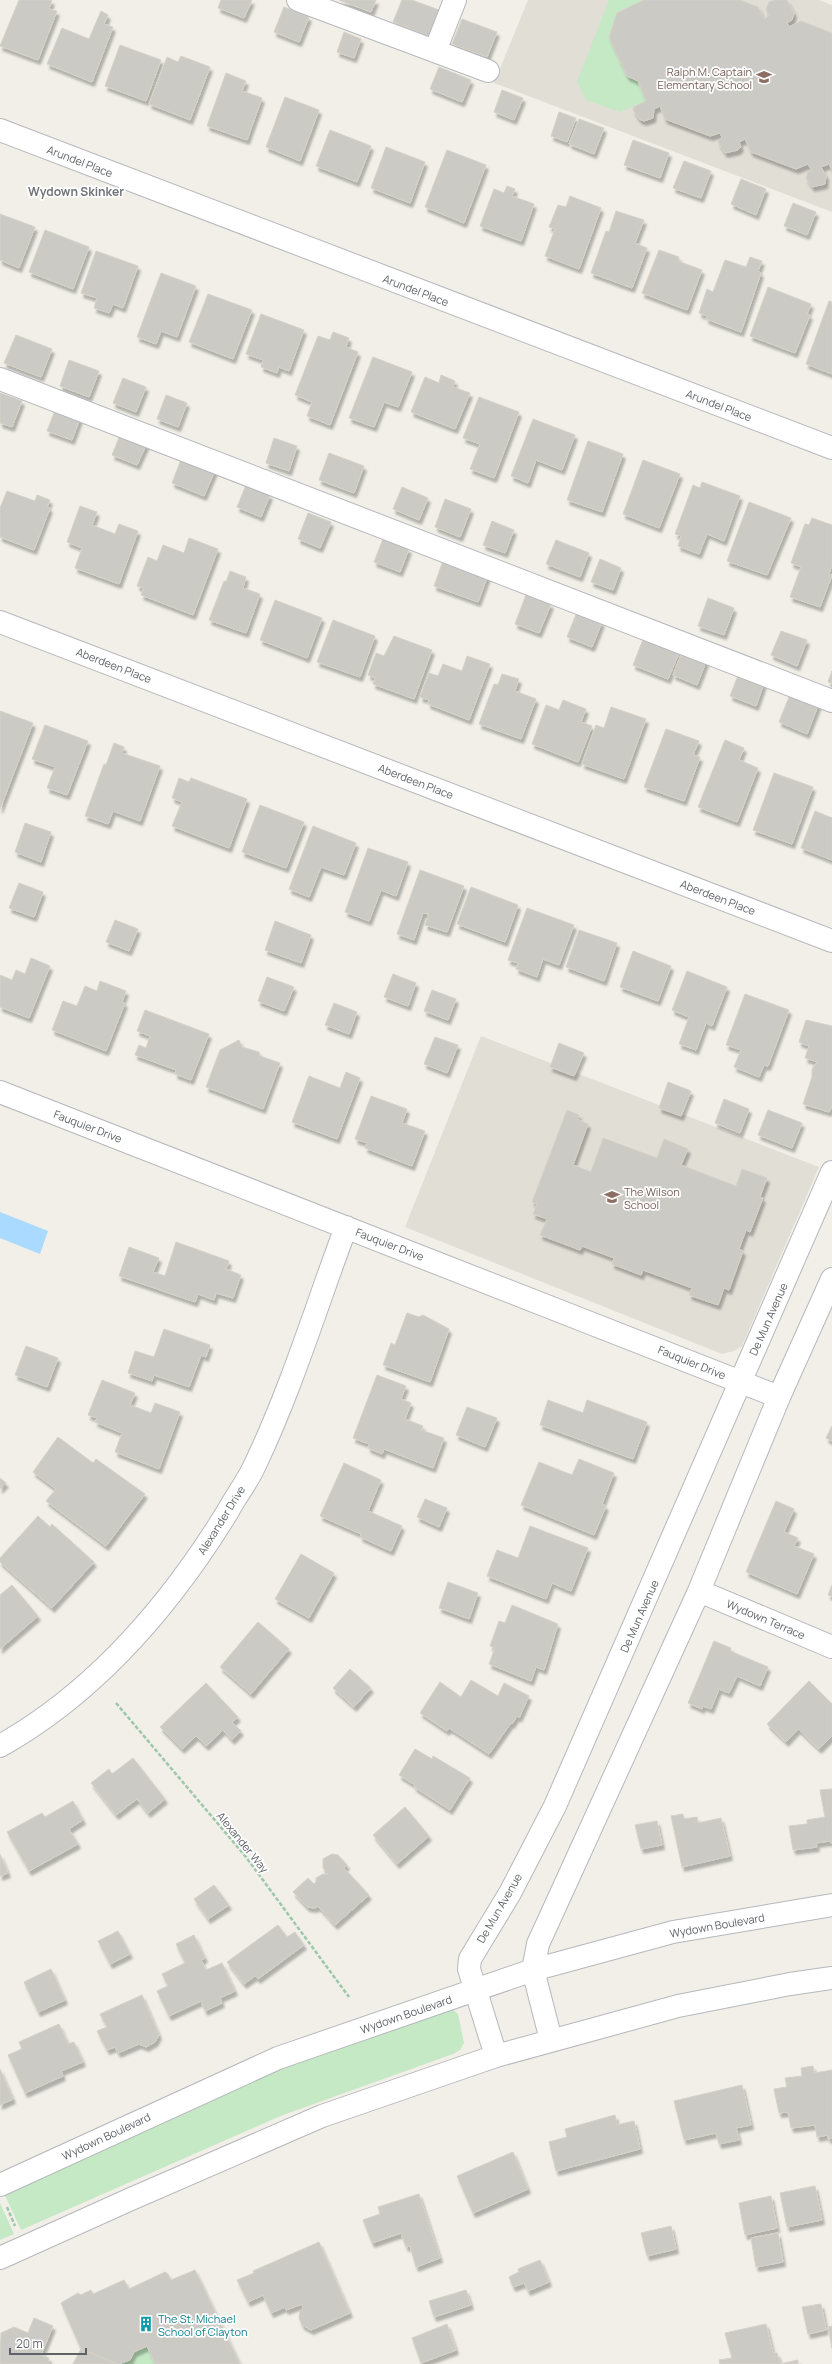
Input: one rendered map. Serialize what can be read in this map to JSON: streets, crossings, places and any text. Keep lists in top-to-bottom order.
{
  "streets": {
    "street": [
      "Arundel Place",
      "Aberdeen Place",
      "Fauquier Drive",
      "De Mun Avenue",
      "Alexander Drive",
      "Wydown Terrace",
      "Wydown Boulevard"
    ],
    "path": ["Alexander Way"]
  },
  "crossings": [
    ["Fauquier Drive", "De Mun Avenue"],
    ["Fauquier Drive", "Alexander Drive"],
    ["De Mun Avenue", "Wydown Boulevard"]
  ],
  "districts": ["Wydown Skinker"],
  "places": {
    "school or university": ["Ralph M. Captain Elementary School", "The Wilson School"],
    "building": ["The St. Michael School of Clayton"]
  },
  "scale_bar": "20 m"
}
